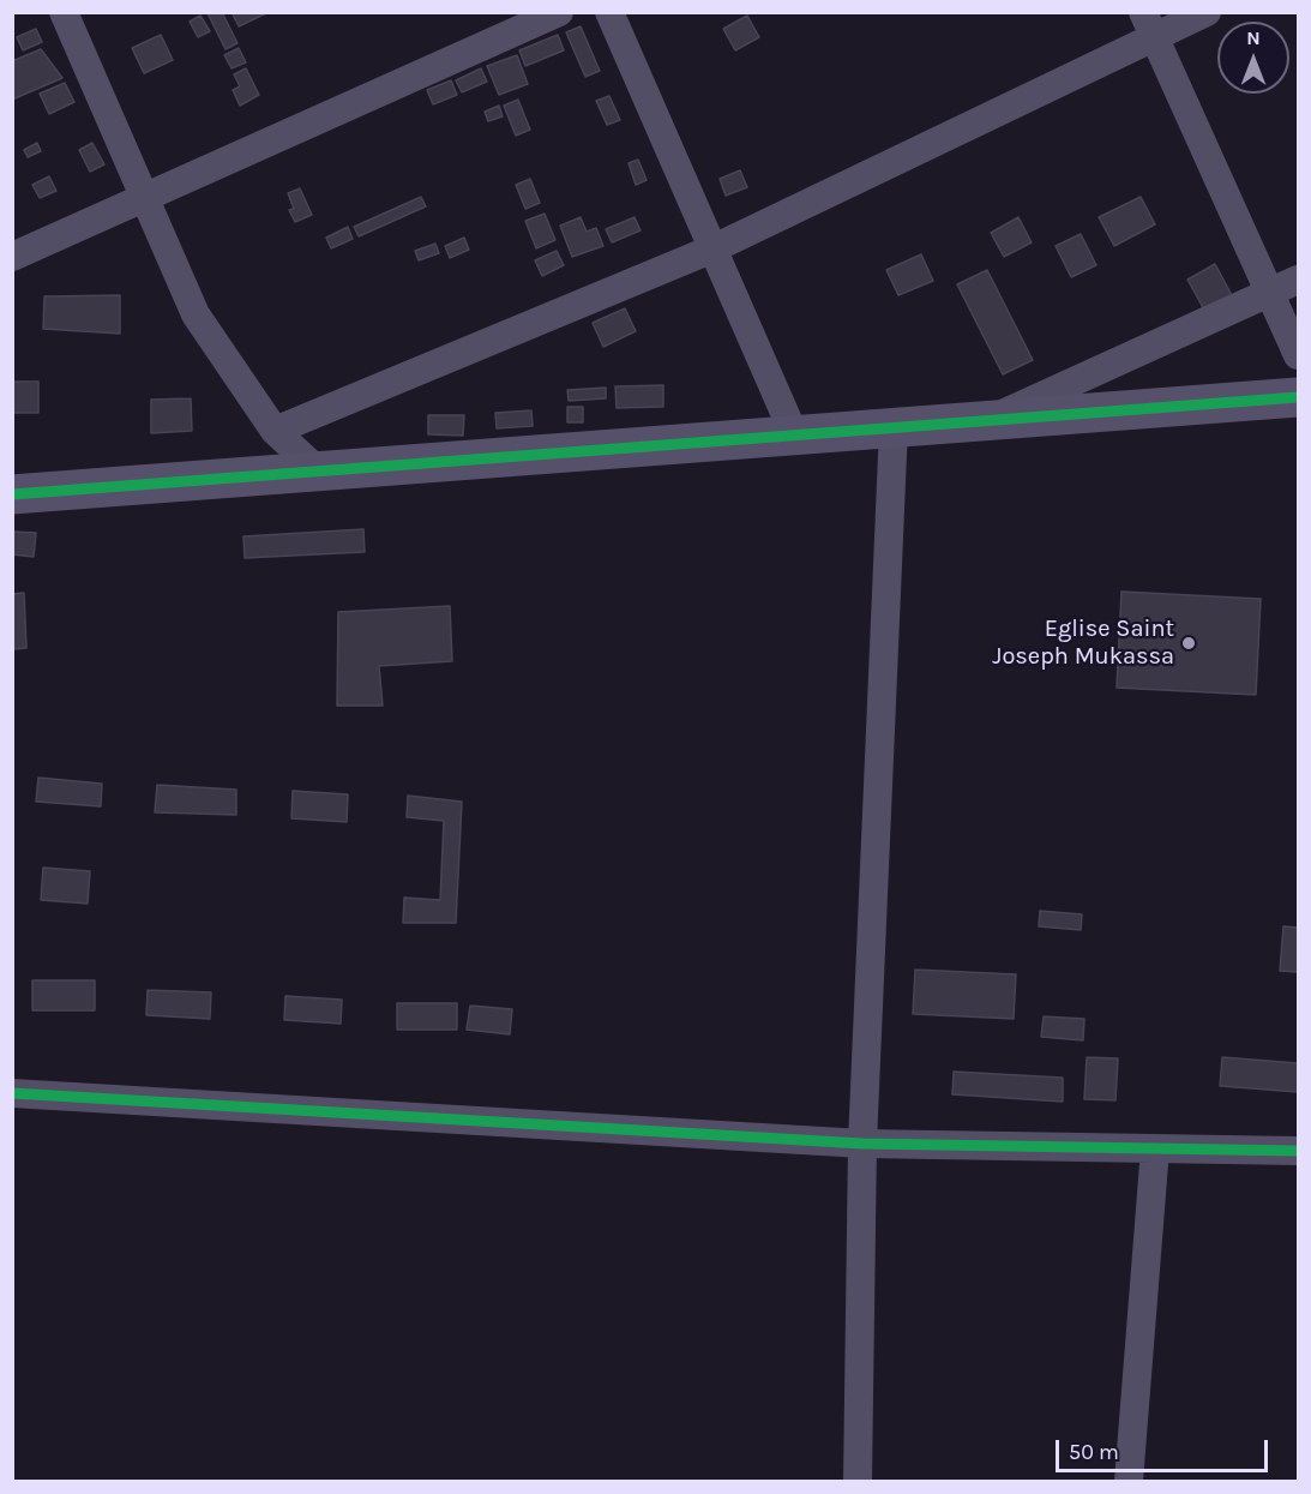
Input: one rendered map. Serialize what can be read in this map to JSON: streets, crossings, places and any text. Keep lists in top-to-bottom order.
{
  "places": ["Eglise Saint Joseph Mukassa"],
  "scale_bar": "50 m",
  "north": "top"
}
